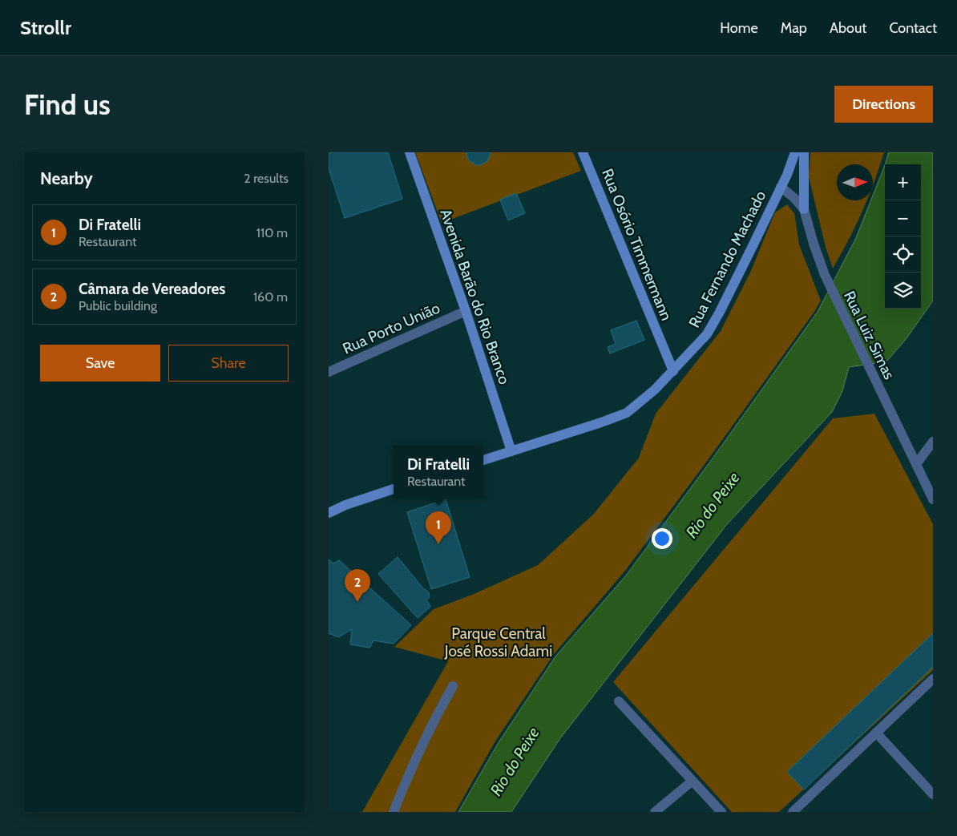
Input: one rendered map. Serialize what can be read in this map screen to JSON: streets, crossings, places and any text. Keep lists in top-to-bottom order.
{
  "streets": {
    "main road": ["Rua Osório Timmermann", "Rua Fernando Machado", "Avenida Barão do Rio Branco"],
    "street": ["Rua Porto União", "Rua Luiz Simas"]
  },
  "crossings": [
    ["Rua Osório Timmermann", "Rua Fernando Machado"],
    ["Rua Fernando Machado", "Avenida Barão do Rio Branco"],
    ["Avenida Barão do Rio Branco", "Rua Porto União"]
  ],
  "water": ["Rio do Peixe"],
  "parks": ["Parque Central José Rossi Adami"],
  "north": "right",
  "page": {
    "header": "Strollr",
    "nav": [
      "Home",
      "Map",
      "About",
      "Contact"
    ],
    "buttons": [
      "Directions",
      ["Save", "Share"]
    ],
    "title": "Find us",
    "heading": ["Nearby", "2 results"],
    "map_buttons": ["+", "−"],
    "list": [
      {
        "mark": "1",
        "name": "Di Fratelli",
        "note": "Restaurant",
        "value": "110 m"
      },
      {
        "mark": "2",
        "name": "Câmara de Vereadores",
        "note": "Public building",
        "value": "160 m"
      }
    ],
    "popup": ["Di Fratelli", "Restaurant"],
    "pins": ["1", "2"]
  }
}
